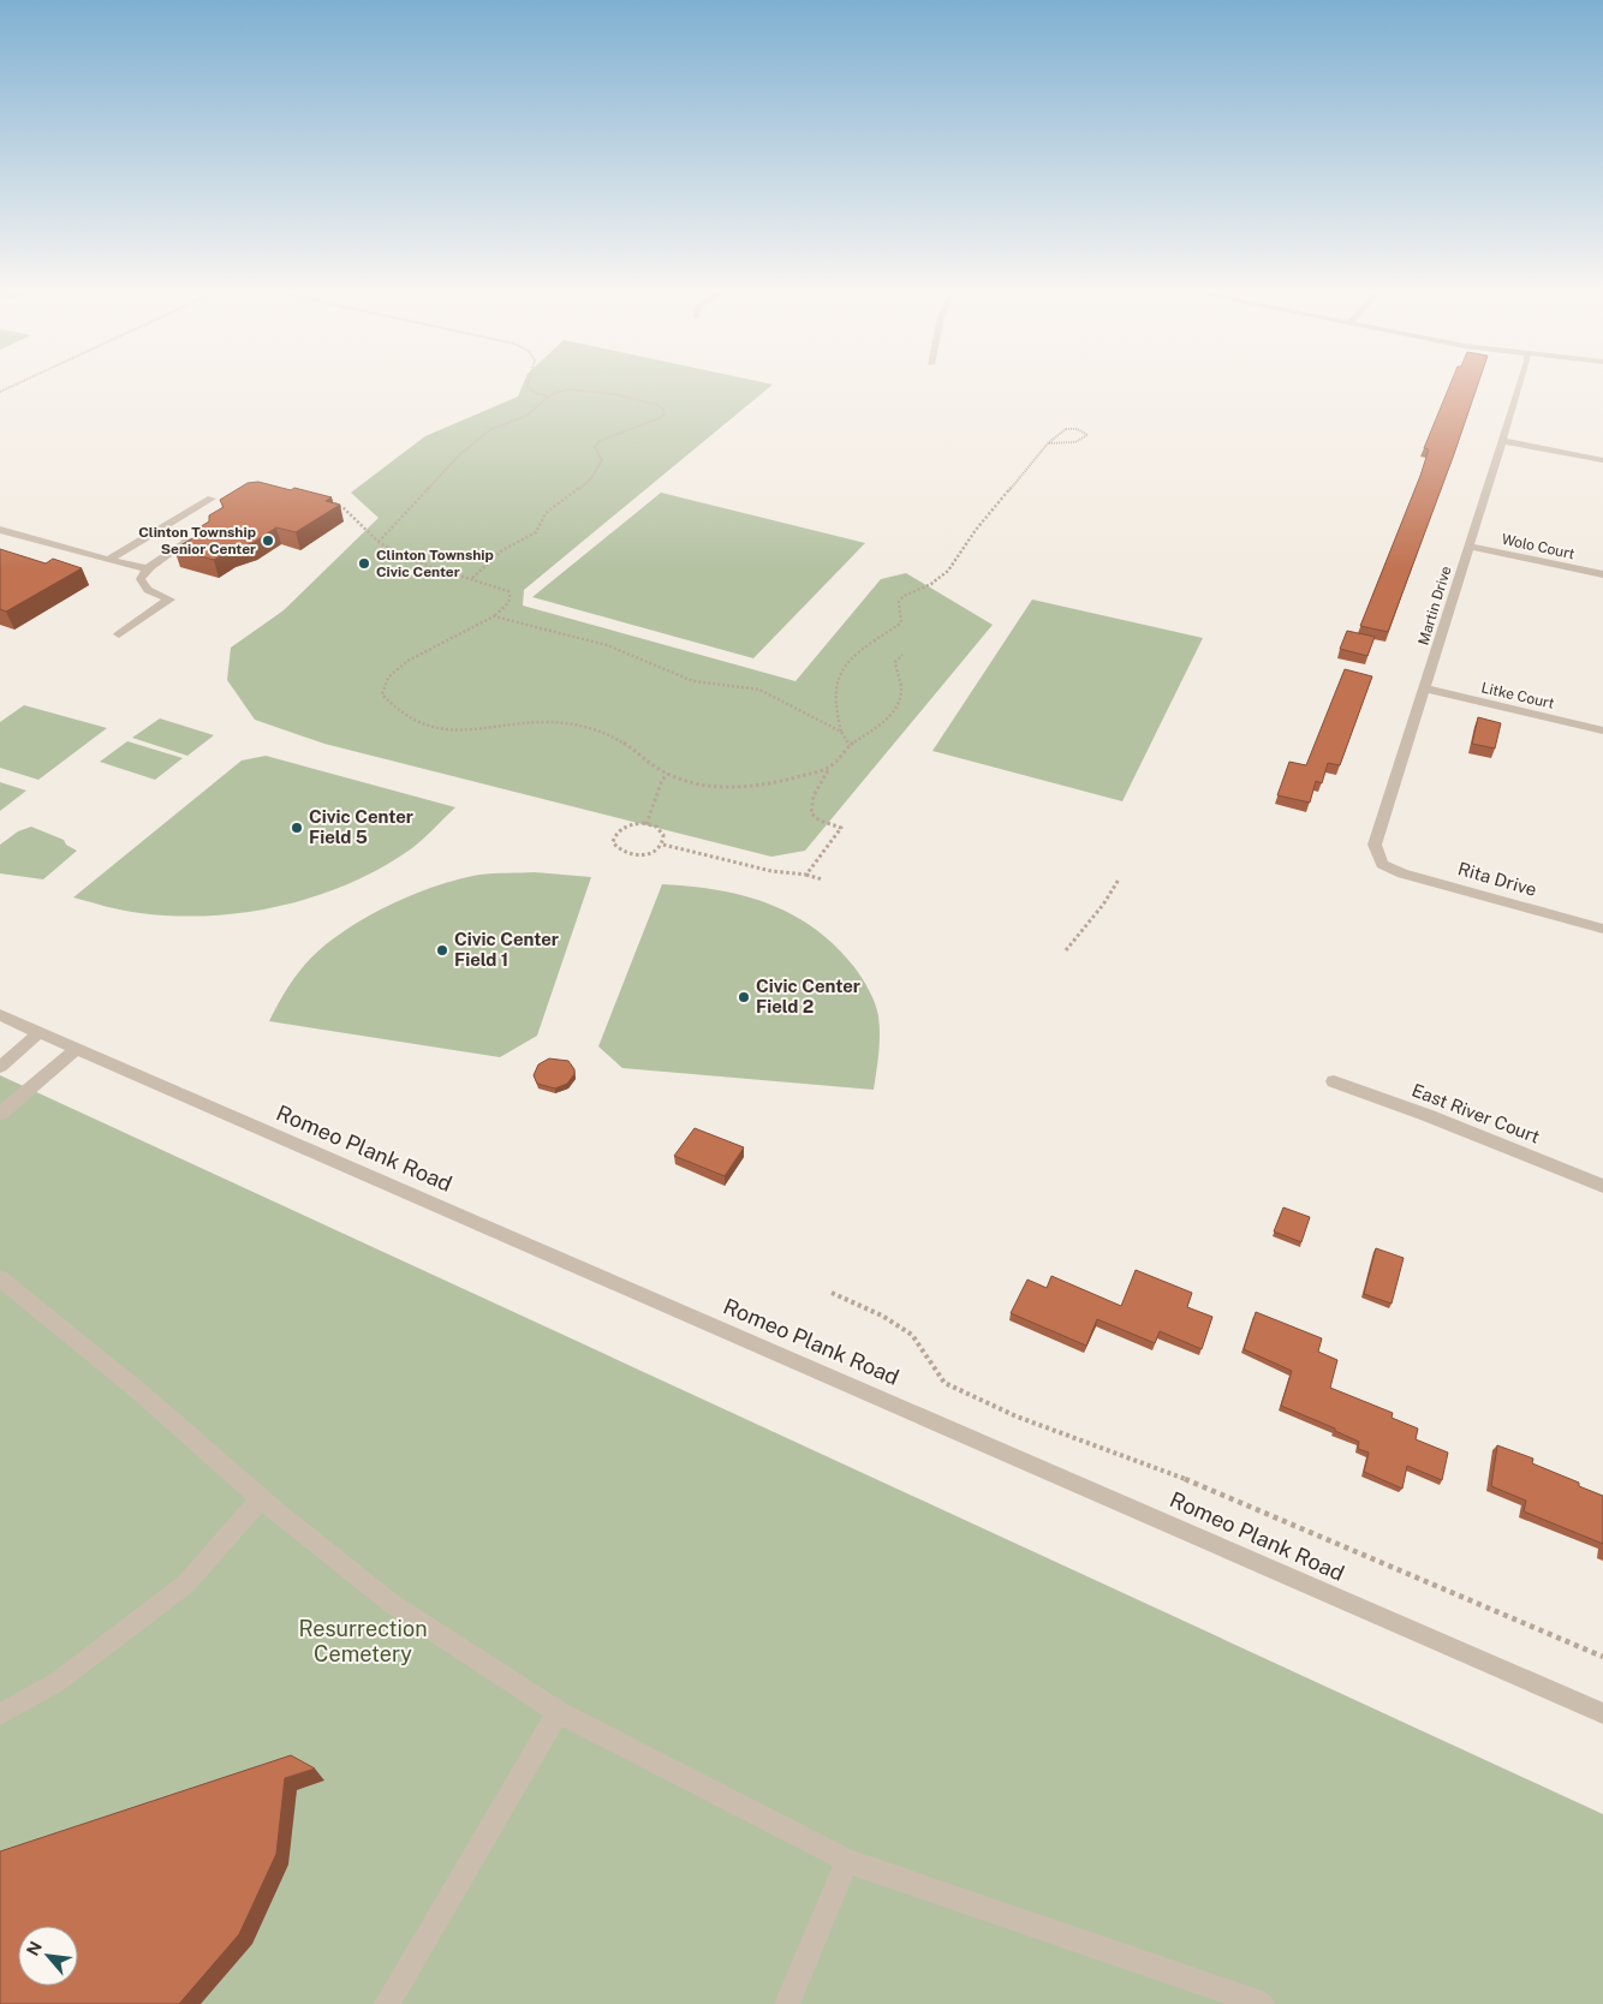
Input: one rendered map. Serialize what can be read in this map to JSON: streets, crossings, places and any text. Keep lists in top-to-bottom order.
{
  "streets": {
    "street": [
      "Wolo Court",
      "Martin Drive",
      "Litke Court",
      "Rita Drive",
      "East River Court",
      "Romeo Plank Road"
    ]
  },
  "crossings": [
    ["Wolo Court", "Martin Drive"],
    ["Martin Drive", "Litke Court"],
    ["Martin Drive", "Rita Drive"]
  ],
  "parks": ["Resurrection Cemetery"],
  "places": [
    "Clinton Township Senior Center",
    "Clinton Township Civic Center",
    "Civic Center Field 5",
    "Civic Center Field 1",
    "Civic Center Field 2"
  ],
  "north": "top left"
}
